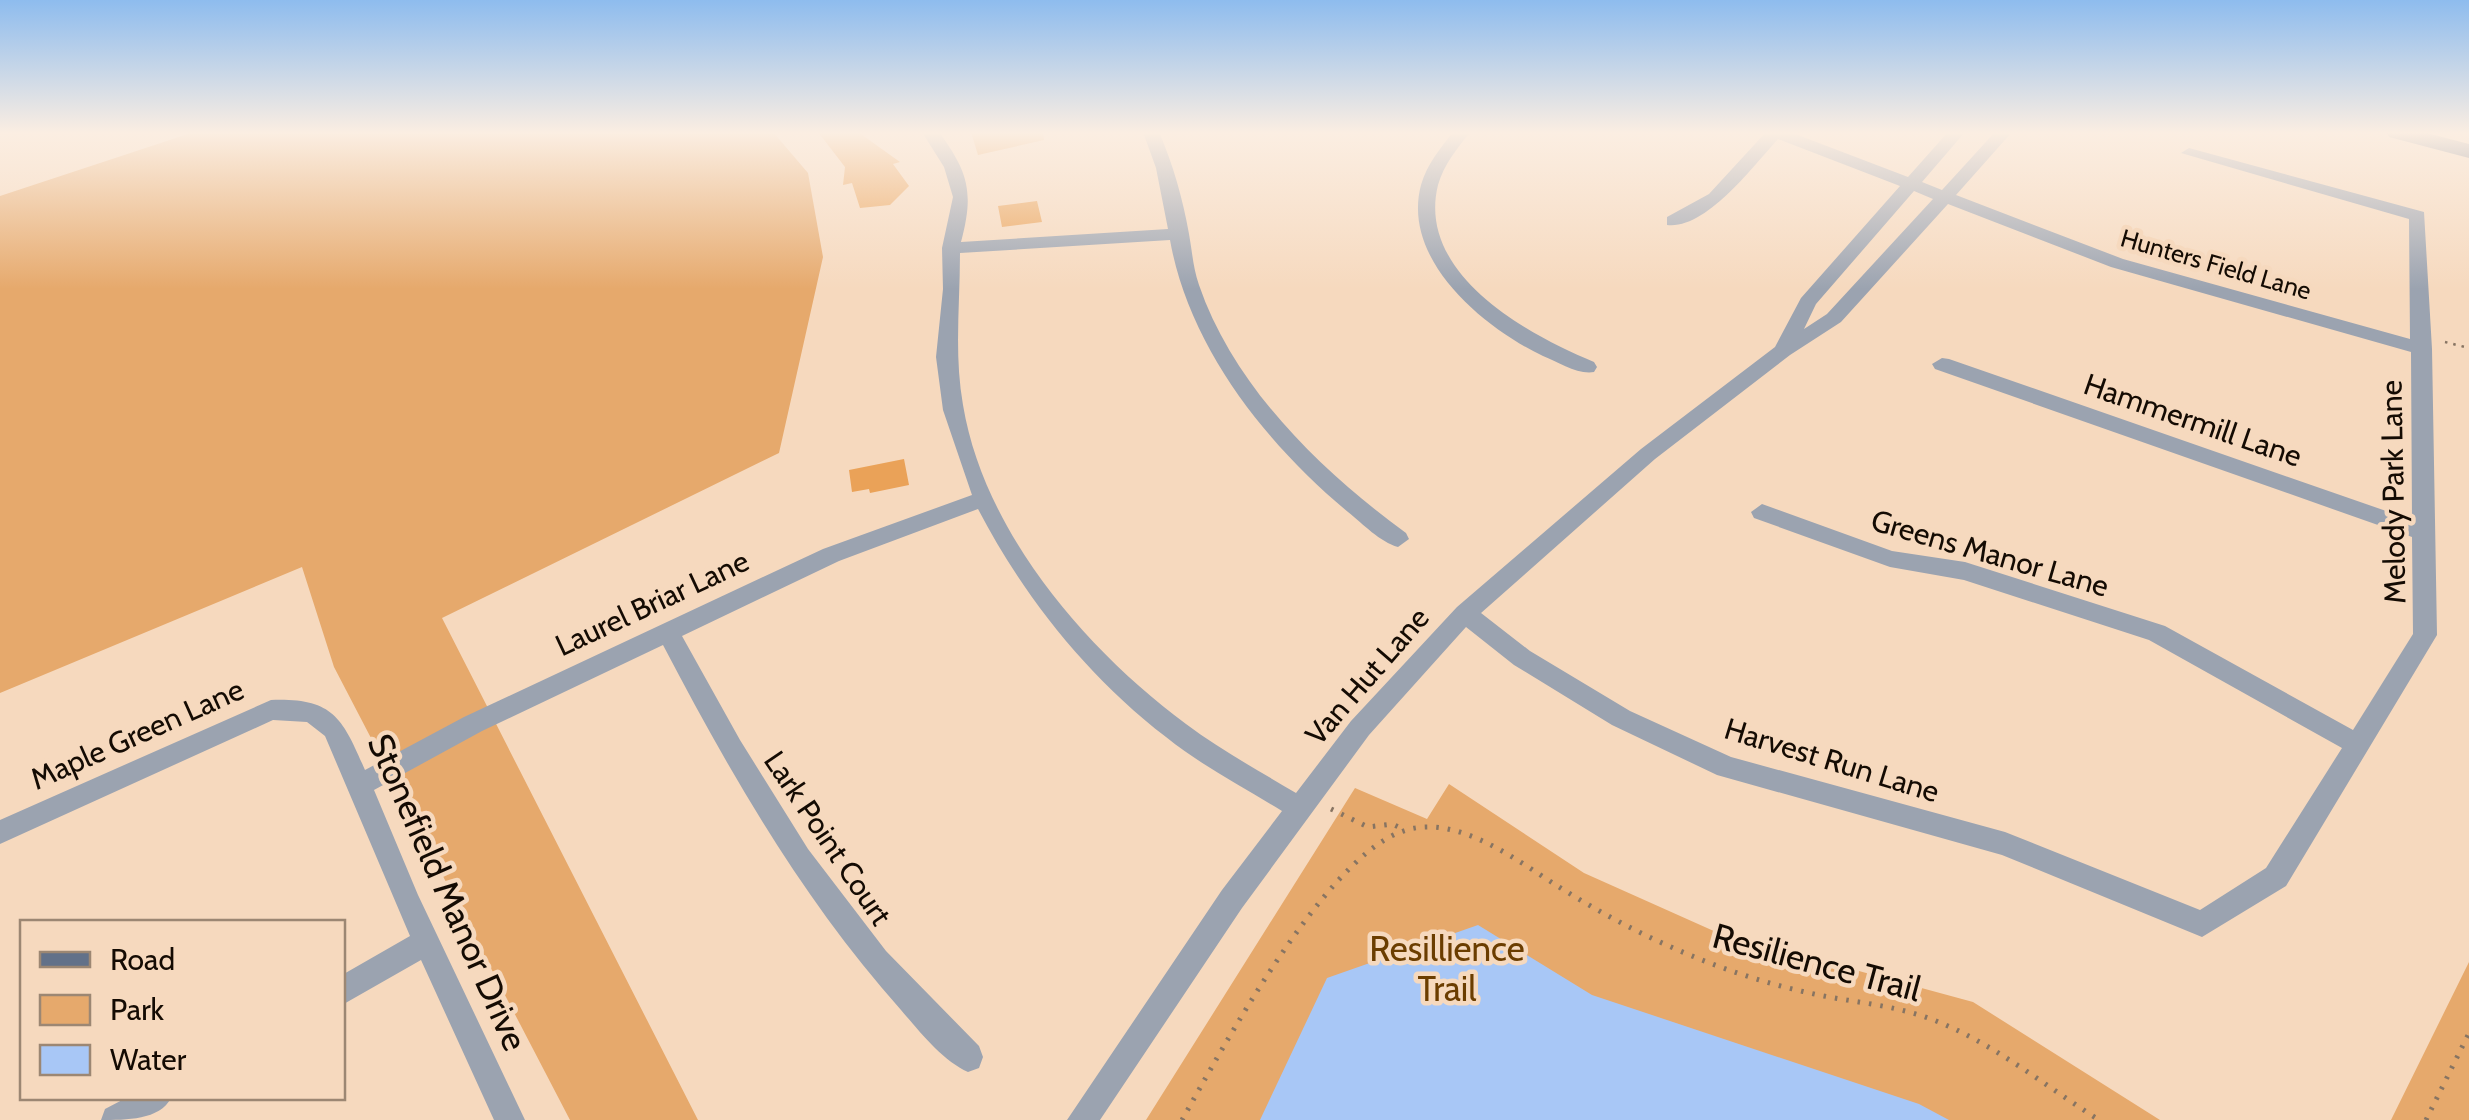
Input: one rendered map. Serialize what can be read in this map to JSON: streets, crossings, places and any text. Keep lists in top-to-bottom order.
{
  "streets": {
    "street": [
      "Hunters Field Lane",
      "Hammermill Lane",
      "Melody Park Lane",
      "Greens Manor Lane",
      "Laurel Briar Lane",
      "Van Hut Lane",
      "Maple Green Lane",
      "Harvest Run Lane",
      "Lark Point Court",
      "Stonefield Manor Drive"
    ],
    "path": ["Resilience Trail"]
  },
  "crossings": [
    ["Hunters Field Lane", "Melody Park Lane"],
    ["Hunters Field Lane", "Van Hut Lane"],
    ["Hammermill Lane", "Melody Park Lane"],
    ["Melody Park Lane", "Greens Manor Lane"],
    ["Melody Park Lane", "Harvest Run Lane"],
    ["Laurel Briar Lane", "Lark Point Court"],
    ["Laurel Briar Lane", "Stonefield Manor Drive"],
    ["Van Hut Lane", "Harvest Run Lane"],
    ["Van Hut Lane", "Resilience Trail"],
    ["Maple Green Lane", "Stonefield Manor Drive"]
  ],
  "parks": ["Resillience Trail"],
  "legend": ["Road", "Park", "Water"]
}
